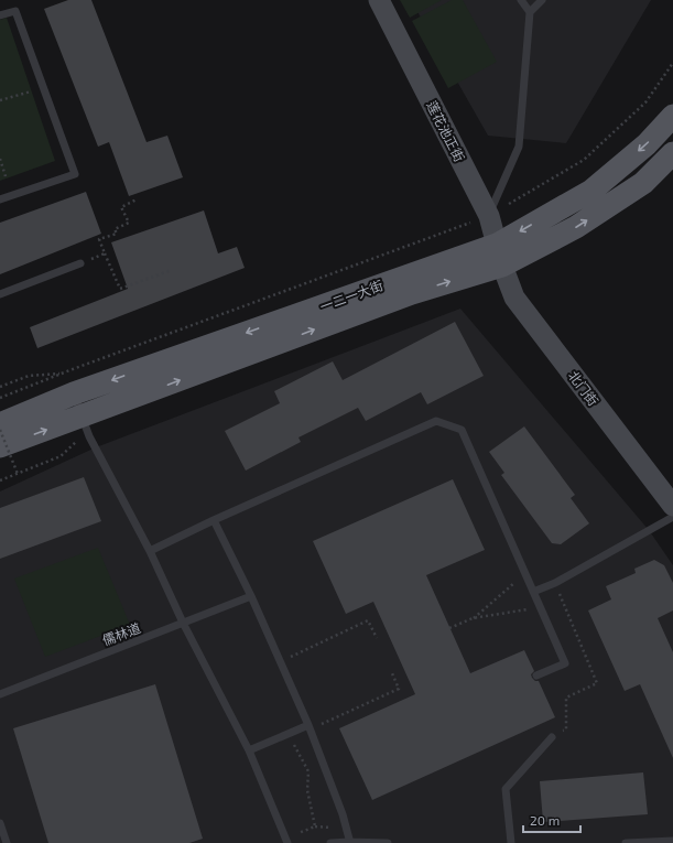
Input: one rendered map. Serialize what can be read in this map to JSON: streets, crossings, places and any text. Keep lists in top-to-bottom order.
{
  "streets": {
    "main road": ["莲花池正街", "一二一大街", "北门街"],
    "lane": ["儒林道"]
  },
  "crossings": [
    ["莲花池正街", "一二一大街"],
    ["莲花池正街", "北门街"],
    ["一二一大街", "北门街"]
  ],
  "scale_bar": "20 m"
}
